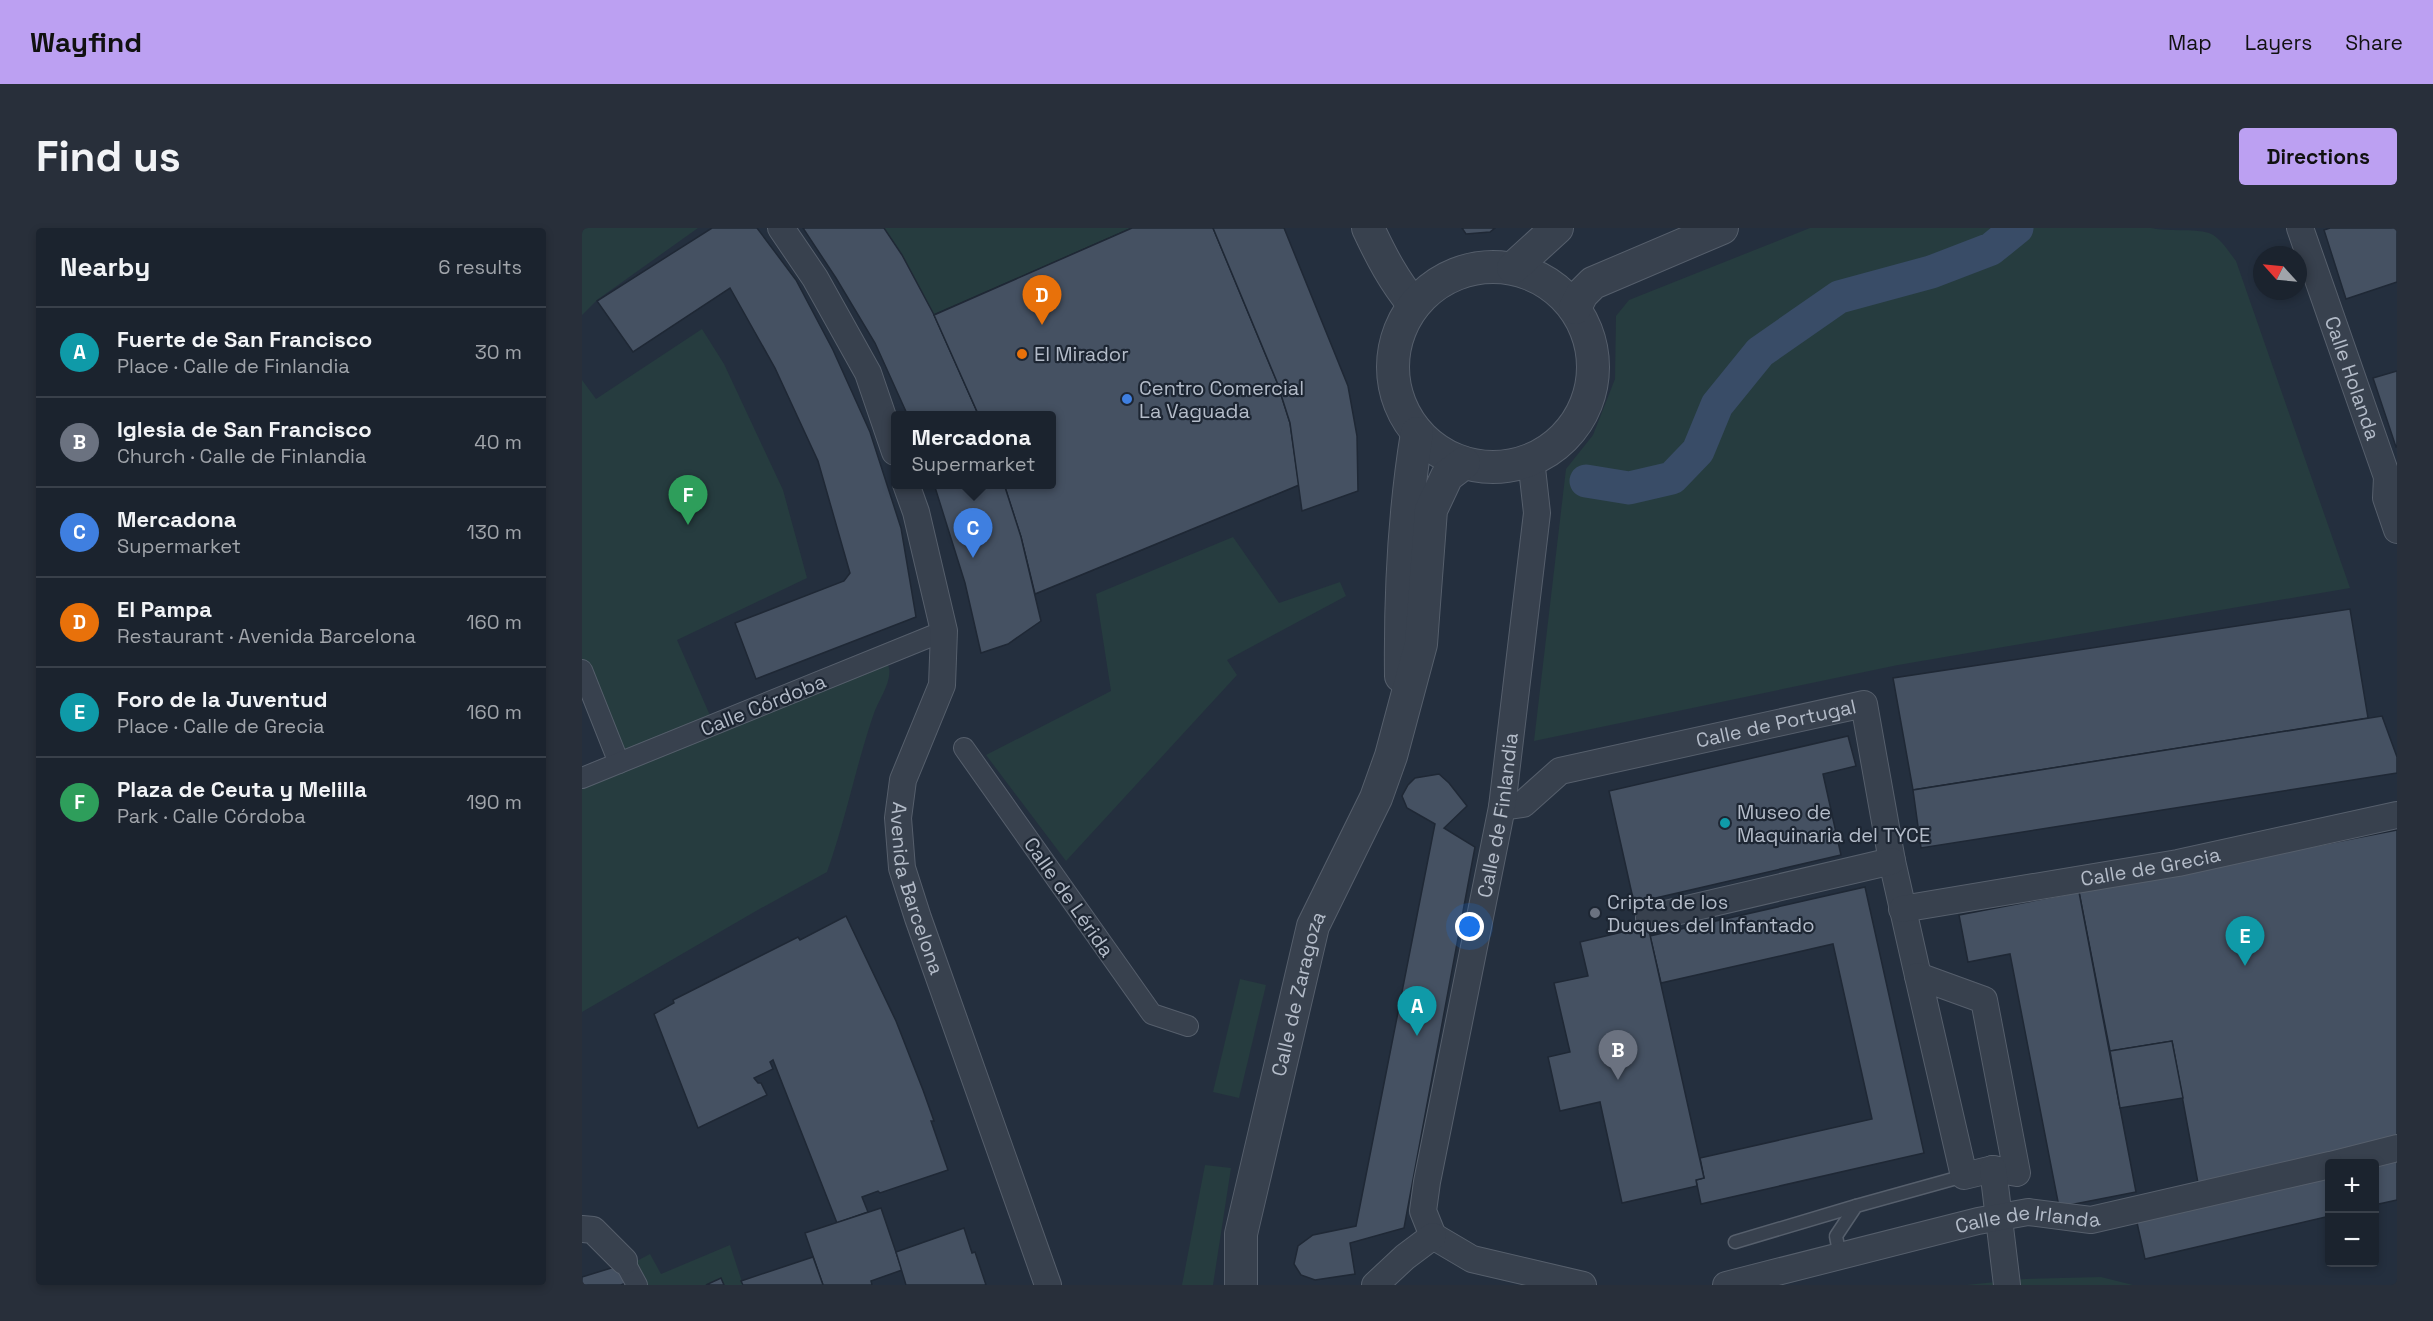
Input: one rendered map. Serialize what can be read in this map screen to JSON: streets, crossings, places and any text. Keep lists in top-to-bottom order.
{
  "streets": {
    "street": [
      "Calle Holanda",
      "Calle Córdoba",
      "Calle de Portugal",
      "Calle de Finlandia",
      "Calle de Grecia",
      "Avenida Barcelona",
      "Calle de Lérida",
      "Calle de Zaragoza",
      "Calle de Irlanda"
    ]
  },
  "crossings": [
    ["Calle Córdoba", "Avenida Barcelona"],
    ["Calle de Portugal", "Calle de Finlandia"],
    ["Calle de Portugal", "Calle de Grecia"],
    ["Calle de Finlandia", "Calle de Zaragoza"]
  ],
  "places": [
    "El Mirador",
    "Centro Comercial La Vaguada",
    "Museo de Maquinaria del TYCE",
    "Cripta de los Duques del Infantado"
  ],
  "north": "top left",
  "page": {
    "header": "Wayfind",
    "nav": ["Map", "Layers", "Share"],
    "buttons": "Directions",
    "title": "Find us",
    "heading": ["Nearby", "6 results"],
    "pins": [
      "D",
      "F",
      "C",
      "E",
      "A",
      "B"
    ],
    "list": [
      {
        "mark": "A",
        "name": "Fuerte de San Francisco",
        "note": "Place · Calle de Finlandia",
        "value": "30 m"
      },
      {
        "mark": "B",
        "name": "Iglesia de San Francisco",
        "note": "Church · Calle de Finlandia",
        "value": "40 m"
      },
      {
        "mark": "C",
        "name": "Mercadona",
        "note": "Supermarket",
        "value": "130 m"
      },
      {
        "mark": "D",
        "name": "El Pampa",
        "note": "Restaurant · Avenida Barcelona",
        "value": "160 m"
      },
      {
        "mark": "E",
        "name": "Foro de la Juventud",
        "note": "Place · Calle de Grecia",
        "value": "160 m"
      },
      {
        "mark": "F",
        "name": "Plaza de Ceuta y Melilla",
        "note": "Park · Calle Córdoba",
        "value": "190 m"
      }
    ],
    "popup": ["Mercadona", "Supermarket"],
    "map_buttons": ["+", "−"]
  }
}
